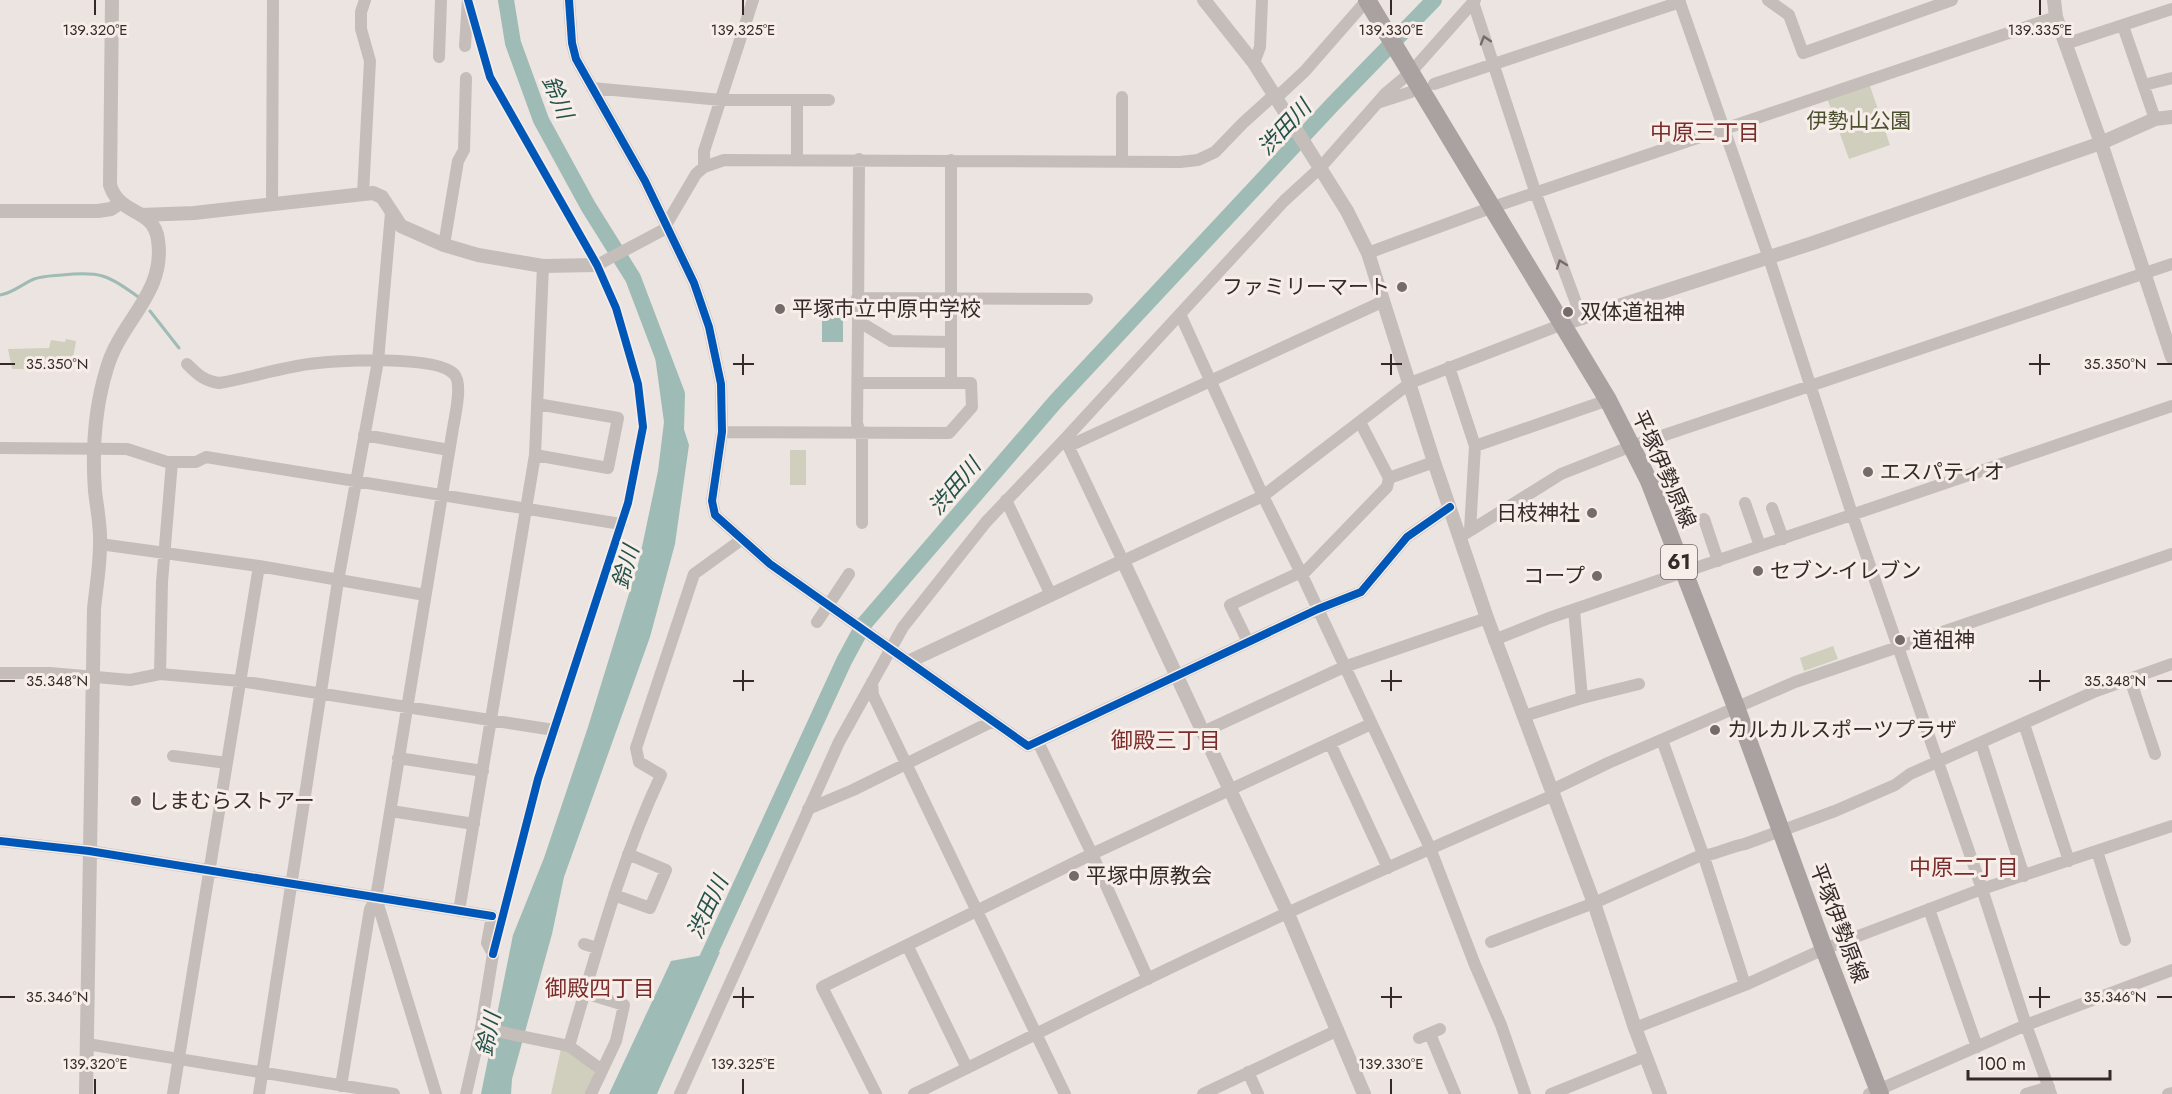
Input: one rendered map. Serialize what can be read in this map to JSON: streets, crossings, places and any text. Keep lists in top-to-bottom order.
{
  "streets": {
    "main road": ["平塚伊勢原線", "61"]
  },
  "districts": [
    "中原三丁目",
    "御殿三丁目",
    "中原二丁目",
    "御殿四丁目"
  ],
  "water": ["鈴川", "渋田川"],
  "parks": ["伊勢山公園"],
  "places": [
    "ファミリーマート",
    "平塚市立中原中学校",
    "双体道祖神",
    "エスパティオ",
    "日枝神社",
    "セブン-イレブン",
    "コープ",
    "道祖神",
    "カルカルスポーツプラザ",
    "しまむらストアー",
    "平塚中原教会"
  ],
  "scale_bar": "100 m",
  "coordinates": [
    "139.320°E",
    "139.325°E",
    "139.330°E",
    "139.335°E",
    "35.350°N",
    "35.348°N",
    "35.346°N"
  ]
}
